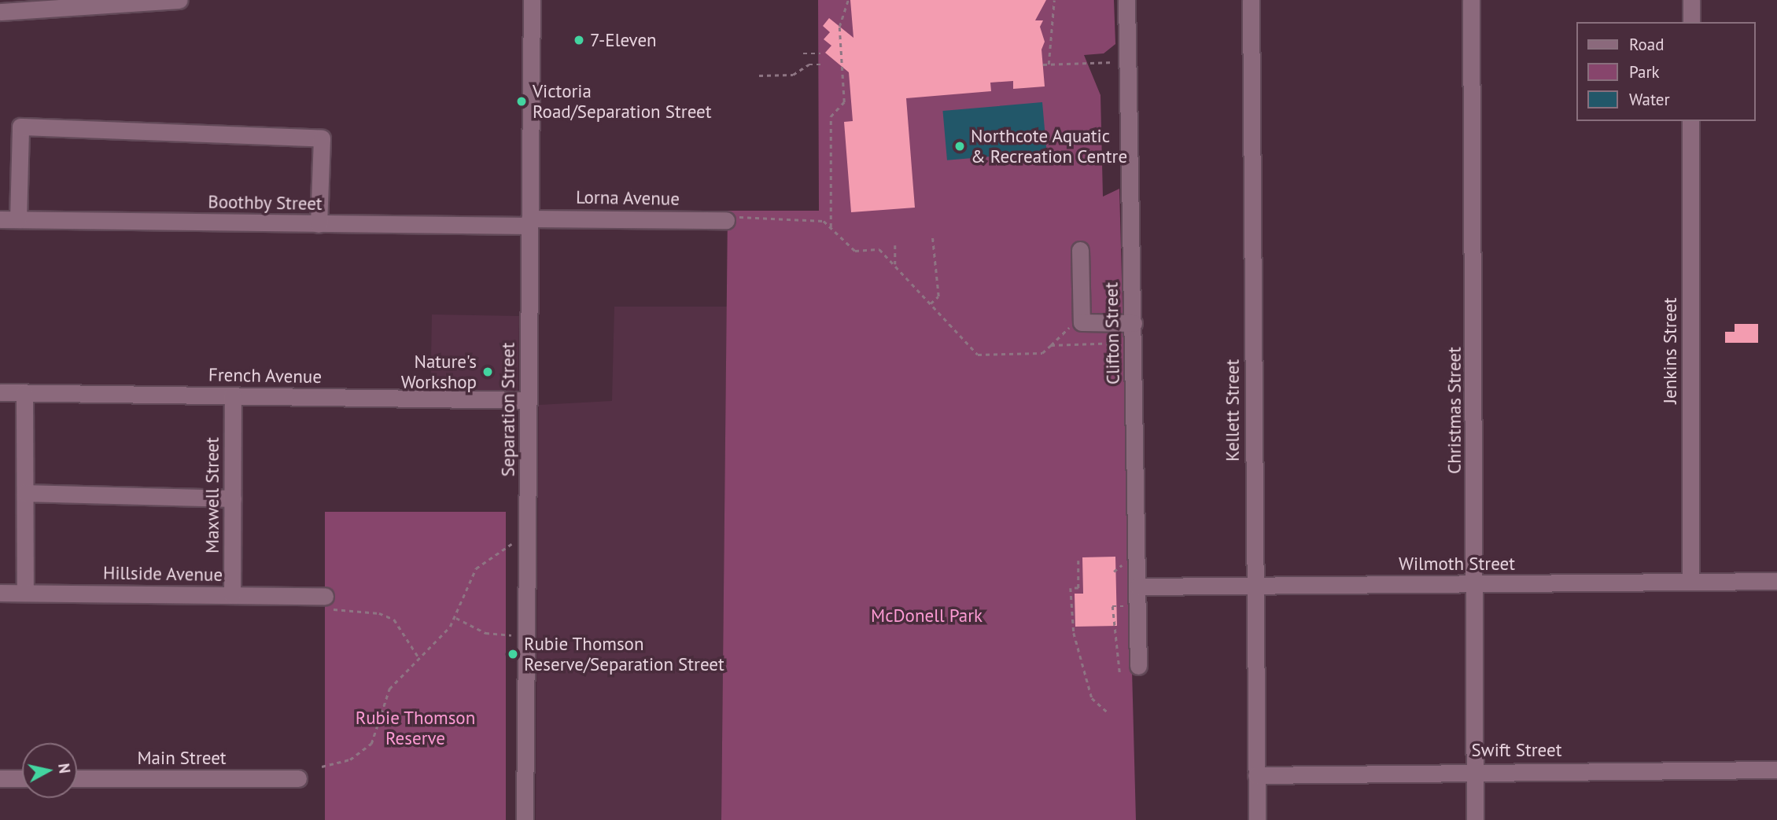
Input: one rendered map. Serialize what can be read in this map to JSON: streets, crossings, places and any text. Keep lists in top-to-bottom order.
{
  "streets": {
    "street": [
      "Lorna Avenue",
      "Boothby Street",
      "Clifton Street",
      "Jenkins Street",
      "French Avenue",
      "Separation Street",
      "Kellett Street",
      "Christmas Street",
      "Maxwell Street",
      "Wilmoth Street",
      "Hillside Avenue",
      "Swift Street",
      "Main Street"
    ]
  },
  "crossings": [
    ["Lorna Avenue", "Boothby Street"],
    ["Lorna Avenue", "Separation Street"],
    ["Boothby Street", "Separation Street"],
    ["Clifton Street", "Wilmoth Street"],
    ["Jenkins Street", "Wilmoth Street"],
    ["French Avenue", "Separation Street"],
    ["French Avenue", "Maxwell Street"],
    ["Kellett Street", "Wilmoth Street"],
    ["Kellett Street", "Swift Street"],
    ["Christmas Street", "Wilmoth Street"],
    ["Christmas Street", "Swift Street"],
    ["Maxwell Street", "Hillside Avenue"]
  ],
  "parks": ["McDonell Park", "Rubie Thomson Reserve"],
  "places": [
    "7-Eleven",
    "Victoria Road/Separation Street",
    "Northcote Aquatic & Recreation Centre",
    "Nature's Workshop",
    "Rubie Thomson Reserve/Separation Street"
  ],
  "legend": ["Road", "Park", "Water"],
  "north": "right"
}
